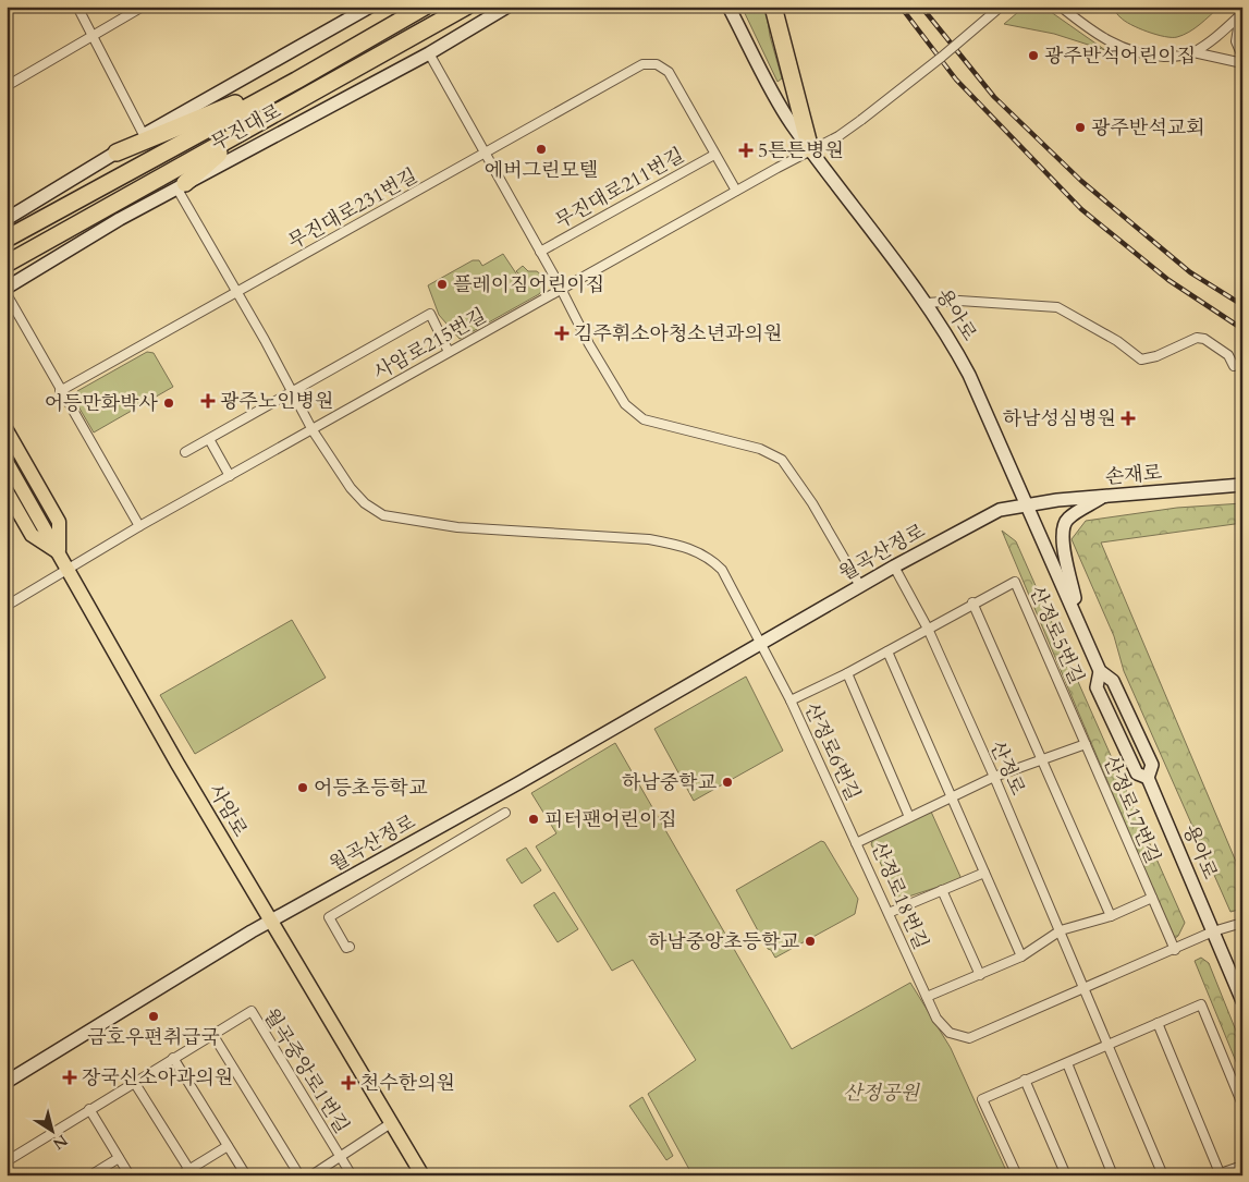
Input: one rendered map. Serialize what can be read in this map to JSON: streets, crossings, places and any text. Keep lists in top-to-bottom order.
{
  "streets": {
    "highway": ["무진대로"],
    "main road": ["사암로"],
    "street": [
      "무진대로211번길",
      "무진대로231번길",
      "용아로",
      "사암로215번길",
      "손재로",
      "월곡산정로",
      "산정로5번길",
      "산정로6번길",
      "산정로",
      "산정로17번길",
      "산정로18번길",
      "월곡중앙로1번길"
    ]
  },
  "crossings": [
    ["무진대로", "무진대로211번길"],
    ["무진대로211번길", "무진대로231번길"],
    ["무진대로211번길", "사암로215번길"],
    ["무진대로211번길", "월곡산정로"],
    ["용아로", "사암로215번길"],
    ["용아로", "손재로"],
    ["용아로", "월곡산정로"],
    ["사암로215번길", "사암로"],
    ["손재로", "월곡산정로"],
    ["월곡산정로", "산정로"],
    ["월곡산정로", "사암로"],
    ["산정로5번길", "산정로6번길"],
    ["산정로5번길", "산정로"],
    ["산정로5번길", "산정로17번길"],
    ["산정로6번길", "산정로"],
    ["산정로6번길", "산정로18번길"],
    ["산정로", "산정로17번길"],
    ["산정로", "산정로18번길"],
    ["산정로17번길", "산정로18번길"]
  ],
  "parks": ["산정공원"],
  "places": {
    "other": [
      "광주반석어린이집",
      "광주반석교회",
      "에버그린모텔",
      "플레이짐어린이집",
      "어등만화박사",
      "하남중학교",
      "어등초등학교",
      "피터팬어린이집",
      "하남중앙초등학교",
      "금호우편취급국"
    ],
    "health": [
      "5튼튼병원",
      "김주휘소아청소년과의원",
      "광주노인병원",
      "하남성심병원",
      "장국신소아과의원",
      "천수한의원"
    ]
  },
  "north": "bottom right"
}
